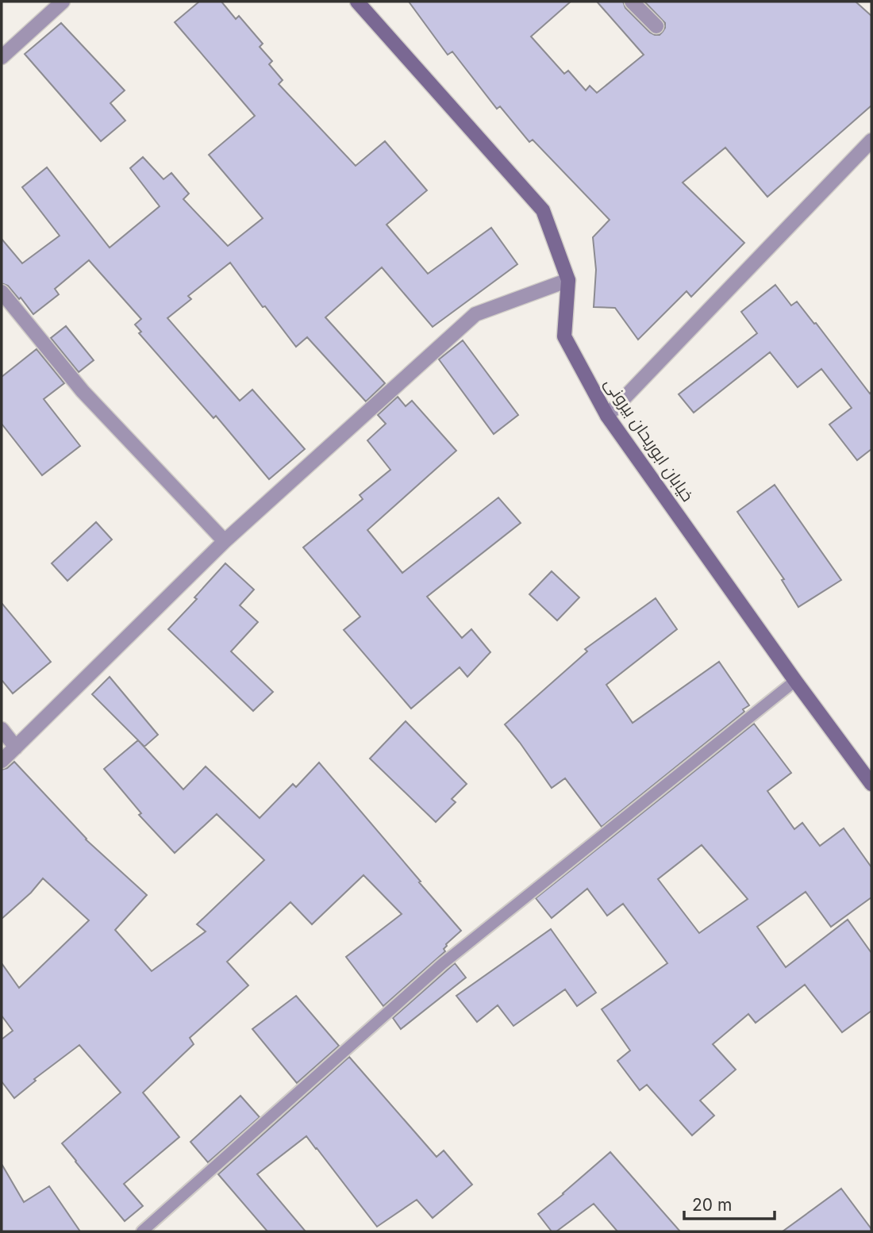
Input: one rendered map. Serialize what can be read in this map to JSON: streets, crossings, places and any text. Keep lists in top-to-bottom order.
{
  "streets": {
    "street": ["خیابان ابوریحان بیرونی"]
  },
  "scale_bar": "20 m"
}
